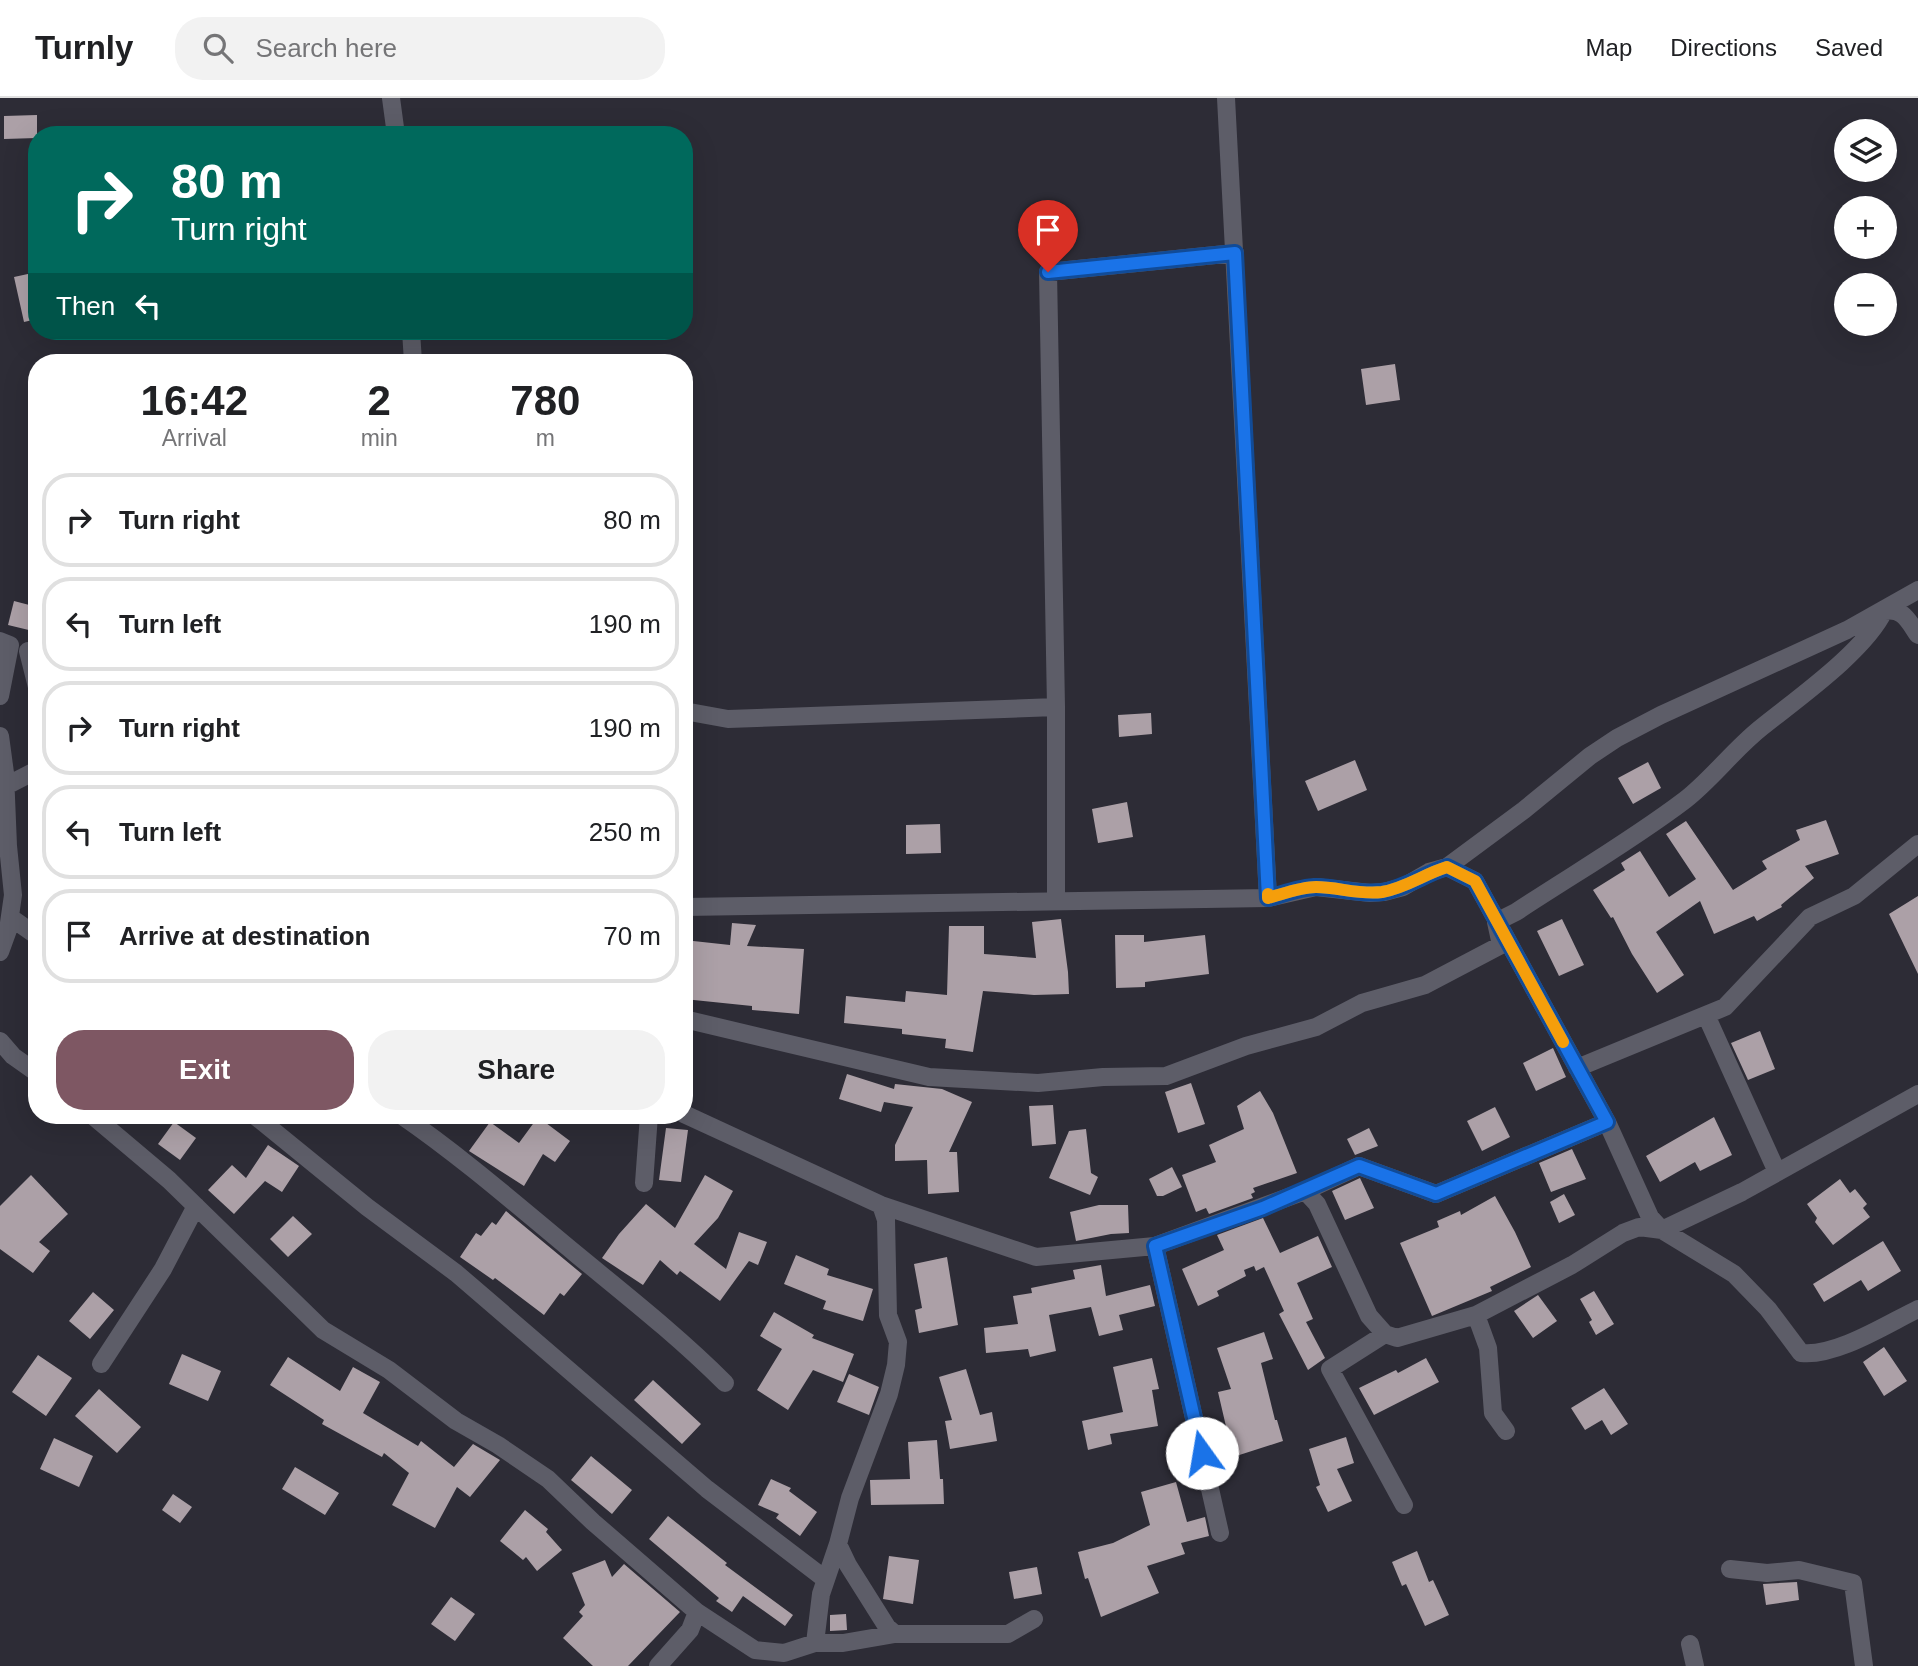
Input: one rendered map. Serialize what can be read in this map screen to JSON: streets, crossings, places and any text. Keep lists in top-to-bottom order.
{
  "page": {
    "header": "Turnly",
    "search": "Search here",
    "nav": ["Map", "Directions", "Saved"],
    "map_buttons": ["+", "−"],
    "turn": ["80 m", "Turn right"],
    "then": "Then",
    "eta": [
      "16:42",
      "Arrival",
      "2",
      "min",
      "780",
      "m"
    ],
    "list": [
      {
        "name": "Turn right",
        "value": "80 m"
      },
      {
        "name": "Turn left",
        "value": "190 m"
      },
      {
        "name": "Turn right",
        "value": "190 m"
      },
      {
        "name": "Turn left",
        "value": "250 m"
      },
      {
        "name": "Arrive at destination",
        "value": "70 m"
      }
    ],
    "buttons": ["Exit", "Share"]
  }
}
